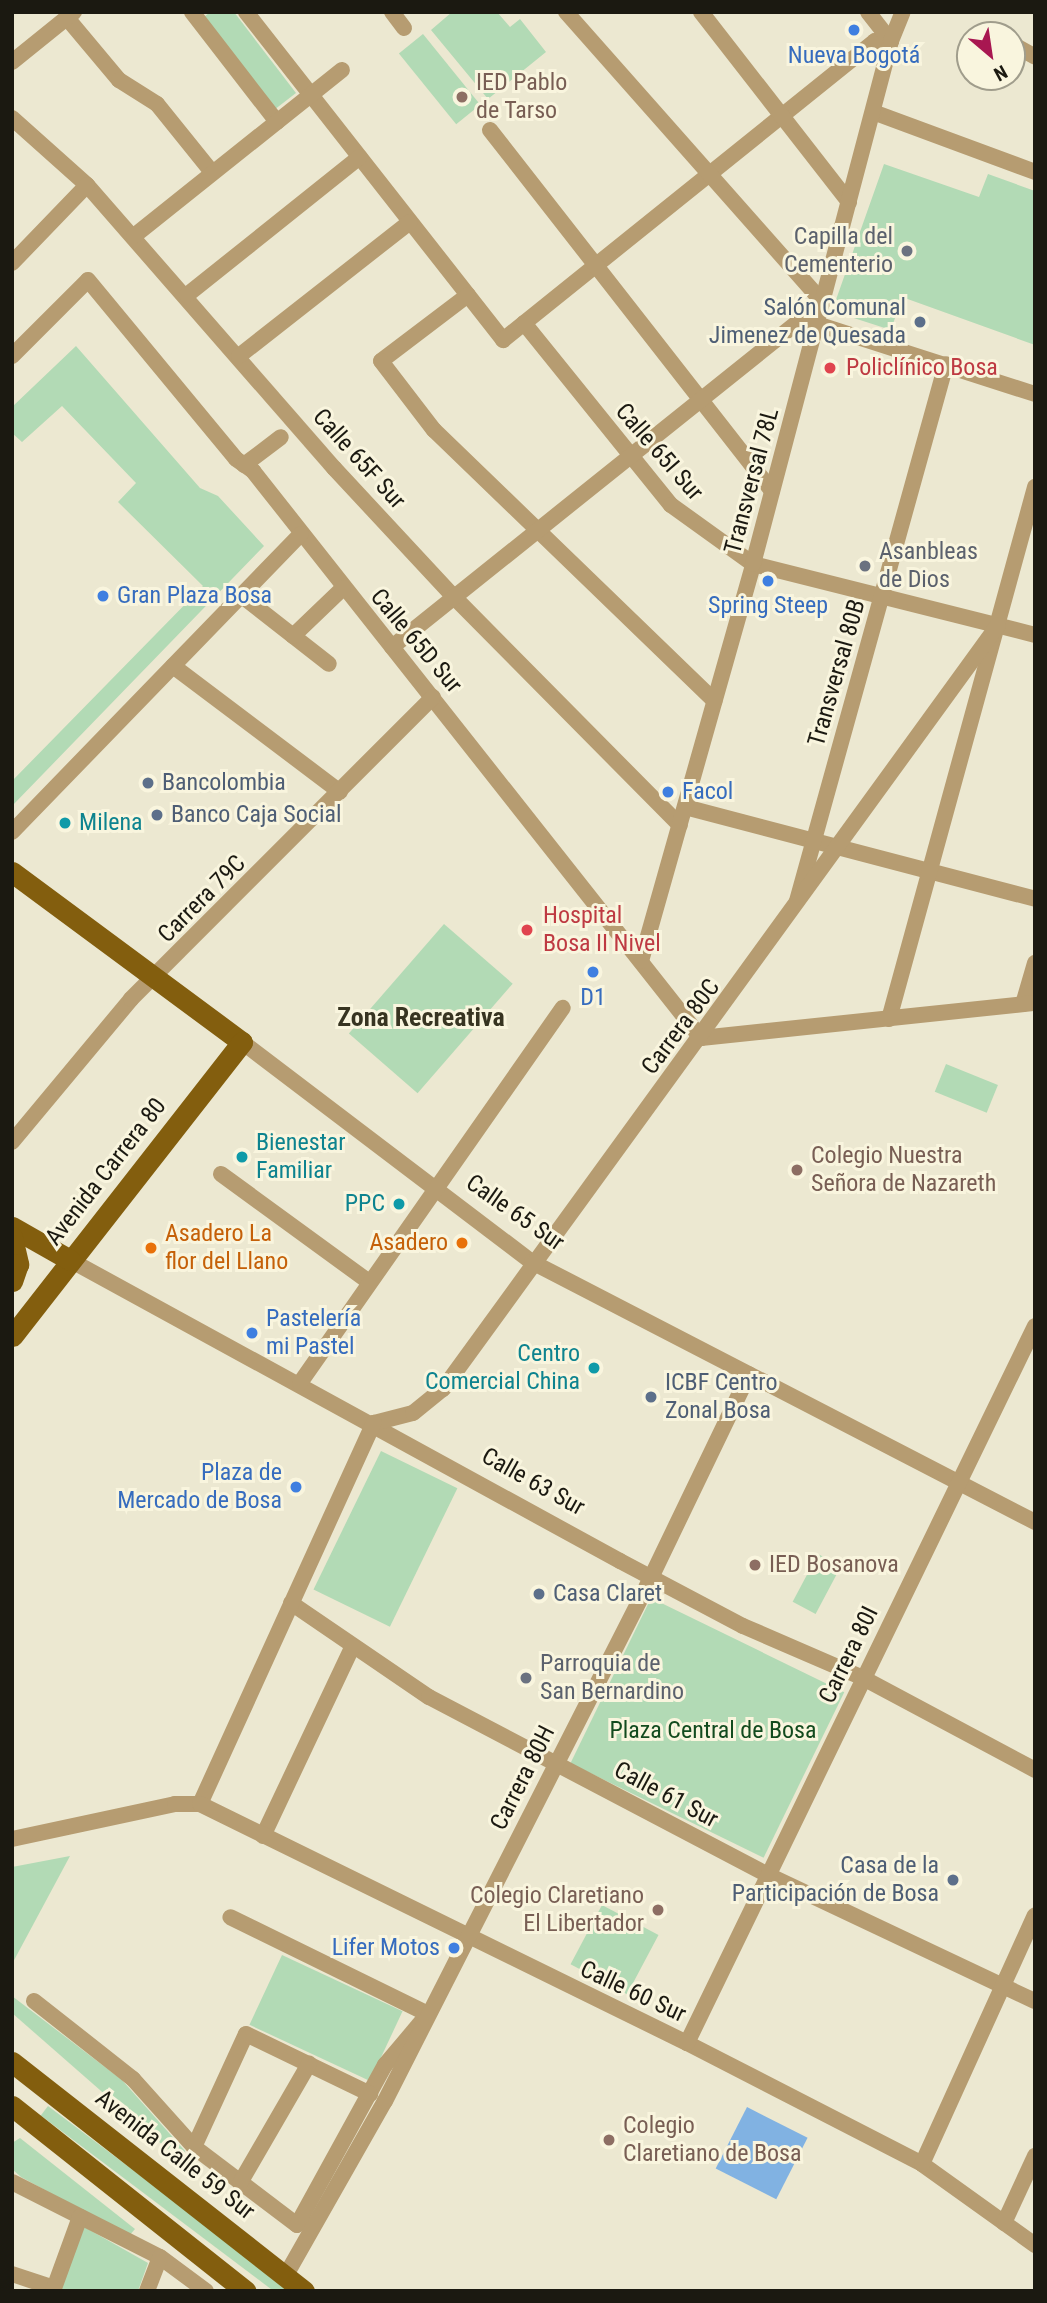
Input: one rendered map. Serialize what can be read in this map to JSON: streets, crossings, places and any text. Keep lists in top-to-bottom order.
{
  "streets": {
    "main road": [
      "Avenida Carrera 80",
      "Calle 65 Sur",
      "Calle 63 Sur",
      "Avenida Calle 59 Sur"
    ],
    "street": [
      "Calle 65I Sur",
      "Calle 65F Sur",
      "Transversal 78L",
      "Calle 65D Sur",
      "Transversal 80B",
      "Carrera 79C",
      "Carrera 80C",
      "Carrera 80I",
      "Carrera 80H",
      "Calle 61 Sur",
      "Calle 60 Sur"
    ]
  },
  "crossings": [
    ["Calle 65I Sur", "Transversal 78L"],
    ["Calle 65I Sur", "Transversal 80B"],
    ["Calle 65I Sur", "Carrera 80C"],
    ["Calle 65F Sur", "Transversal 78L"],
    ["Transversal 78L", "Calle 65D Sur"],
    ["Calle 65D Sur", "Carrera 79C"],
    ["Calle 65D Sur", "Carrera 80C"],
    ["Transversal 80B", "Carrera 80C"],
    ["Carrera 79C", "Calle 65 Sur"],
    ["Carrera 80C", "Calle 65 Sur"],
    ["Carrera 80C", "Calle 63 Sur"],
    ["Avenida Carrera 80", "Calle 65 Sur"],
    ["Avenida Carrera 80", "Calle 63 Sur"],
    ["Calle 65 Sur", "Carrera 80I"],
    ["Calle 65 Sur", "Carrera 80H"],
    ["Calle 63 Sur", "Carrera 80I"],
    ["Calle 63 Sur", "Carrera 80H"],
    ["Carrera 80I", "Calle 61 Sur"],
    ["Carrera 80I", "Calle 60 Sur"],
    ["Carrera 80H", "Calle 61 Sur"],
    ["Carrera 80H", "Calle 60 Sur"],
    ["Carrera 80H", "Avenida Calle 59 Sur"]
  ],
  "districts": ["Zona Recreativa"],
  "parks": ["Plaza Central de Bosa"],
  "places": [
    "Nueva Bogotá",
    "IED Pablo de Tarso",
    "Capilla del Cementerio",
    "Salón Comunal Jimenez de Quesada",
    "Policlínico Bosa",
    "Asanbleas de Dios",
    "Spring Steep",
    "Gran Plaza Bosa",
    "Bancolombia",
    "Facol",
    "Banco Caja Social",
    "Milena",
    "Hospital Bosa II Nivel",
    "D1",
    "Bienestar Familiar",
    "Colegio Nuestra Señora de Nazareth",
    "PPC",
    "Asadero",
    "Asadero La flor del Llano",
    "Pastelería mi Pastel",
    "Centro Comercial China",
    "ICBF Centro Zonal Bosa",
    "Plaza de Mercado de Bosa",
    "IED Bosanova",
    "Casa Claret",
    "Parroquia de San Bernardino",
    "Casa de la Participación de Bosa",
    "Colegio Claretiano El Libertador",
    "Lifer Motos",
    "Colegio Claretiano de Bosa"
  ],
  "north": "bottom right"
}
